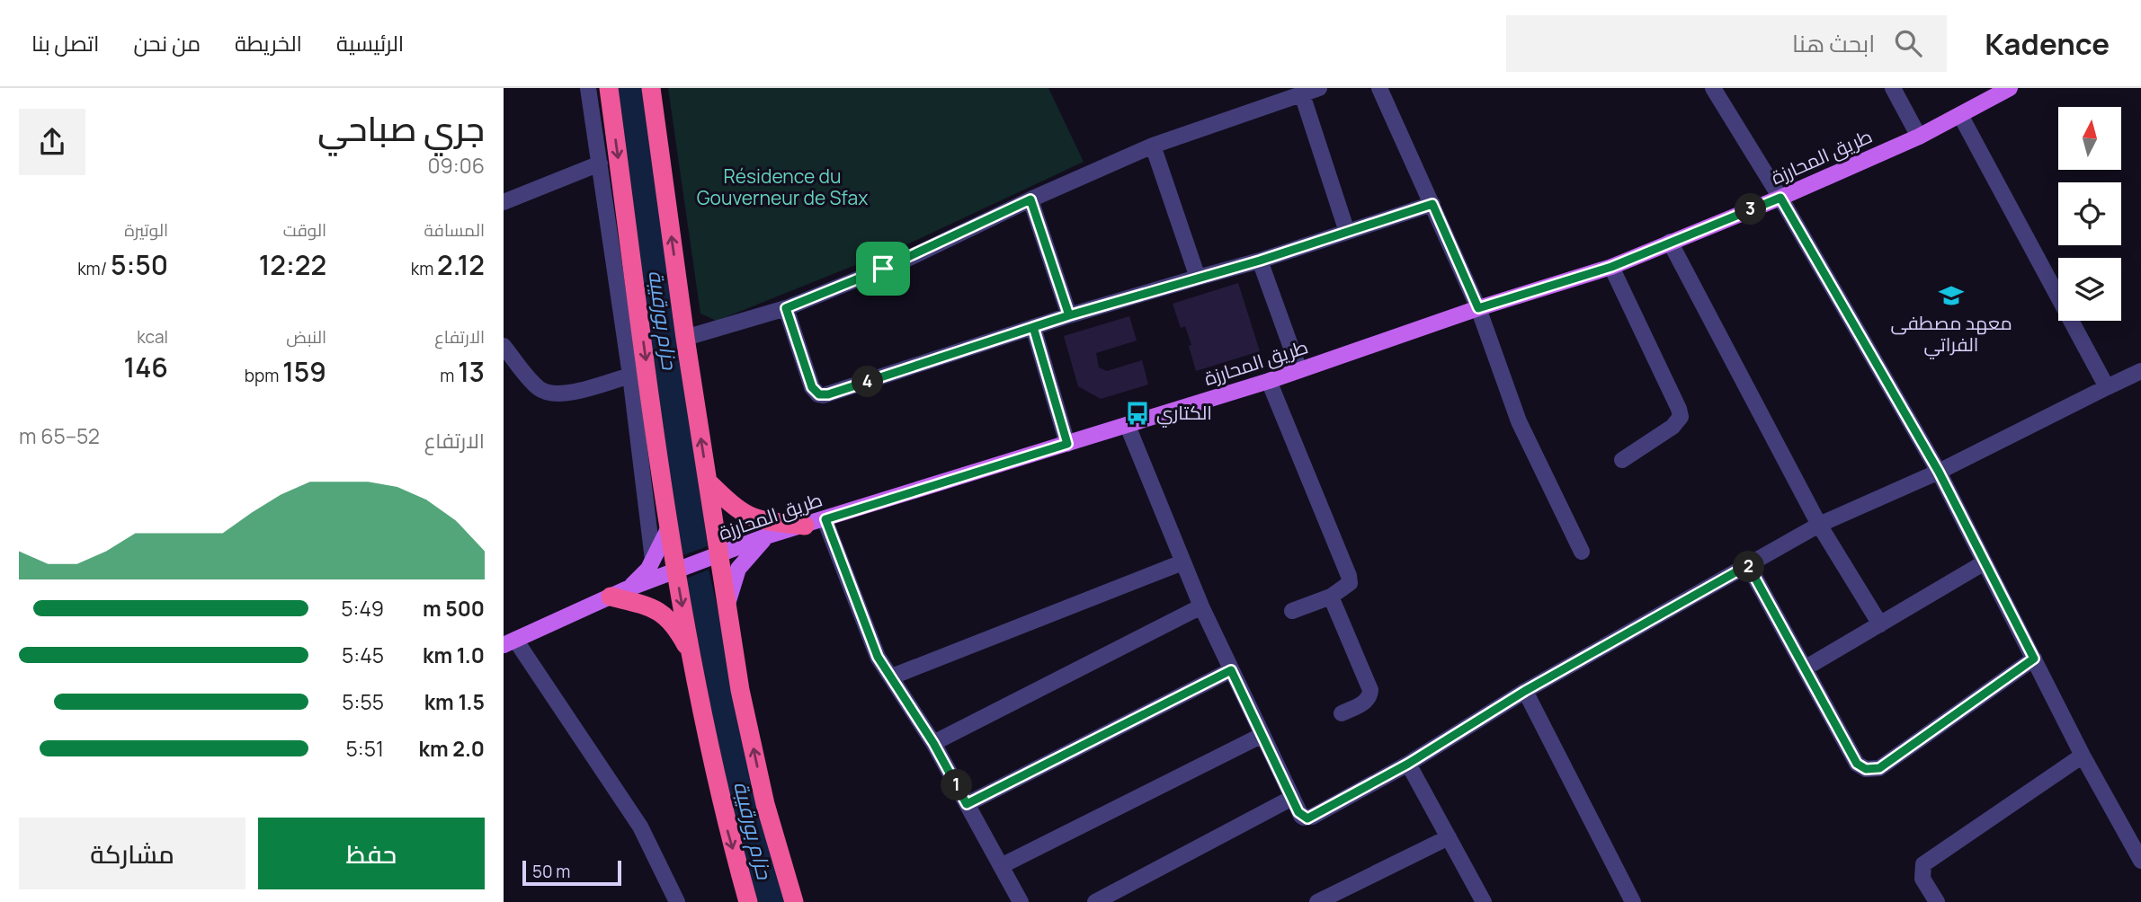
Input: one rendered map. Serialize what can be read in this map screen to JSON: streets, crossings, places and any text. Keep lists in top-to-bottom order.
{
  "streets": {
    "main road": ["طريق المحارزة"]
  },
  "water": ["حزام بورقيبة"],
  "parks": ["Résidence du Gouverneur de Sfax"],
  "places": {
    "school or university": ["معهد مصطفى الفراتي"],
    "bus stop": ["الكتاري"]
  },
  "scale_bar": "50 m",
  "north": "top",
  "page": {
    "header": "Kadence",
    "search": "ابحث هنا",
    "nav": [
      "الرئيسية",
      "الخريطة",
      "من نحن",
      "اتصل بنا"
    ],
    "heading": ["جري صباحي", "09:06"],
    "pins": [
      "3",
      "4",
      "2",
      "1"
    ],
    "stats": [
      ["المسافة", "2.12 km"],
      ["الوقت", "12:22"],
      ["الوتيرة", "5:50 /km"],
      ["الارتفاع", "13 m"],
      ["النبض", "159 bpm"],
      ["kcal", "146"]
    ],
    "chart": ["الارتفاع", "52–65 m"],
    "list": [
      {
        "name": "500 m",
        "note": "5:49"
      },
      {
        "name": "1.0 km",
        "note": "5:45"
      },
      {
        "name": "1.5 km",
        "note": "5:55"
      },
      {
        "name": "2.0 km",
        "note": "5:51"
      }
    ],
    "buttons": ["حفظ", "مشاركة"],
    "scale": "50 m"
  }
}
